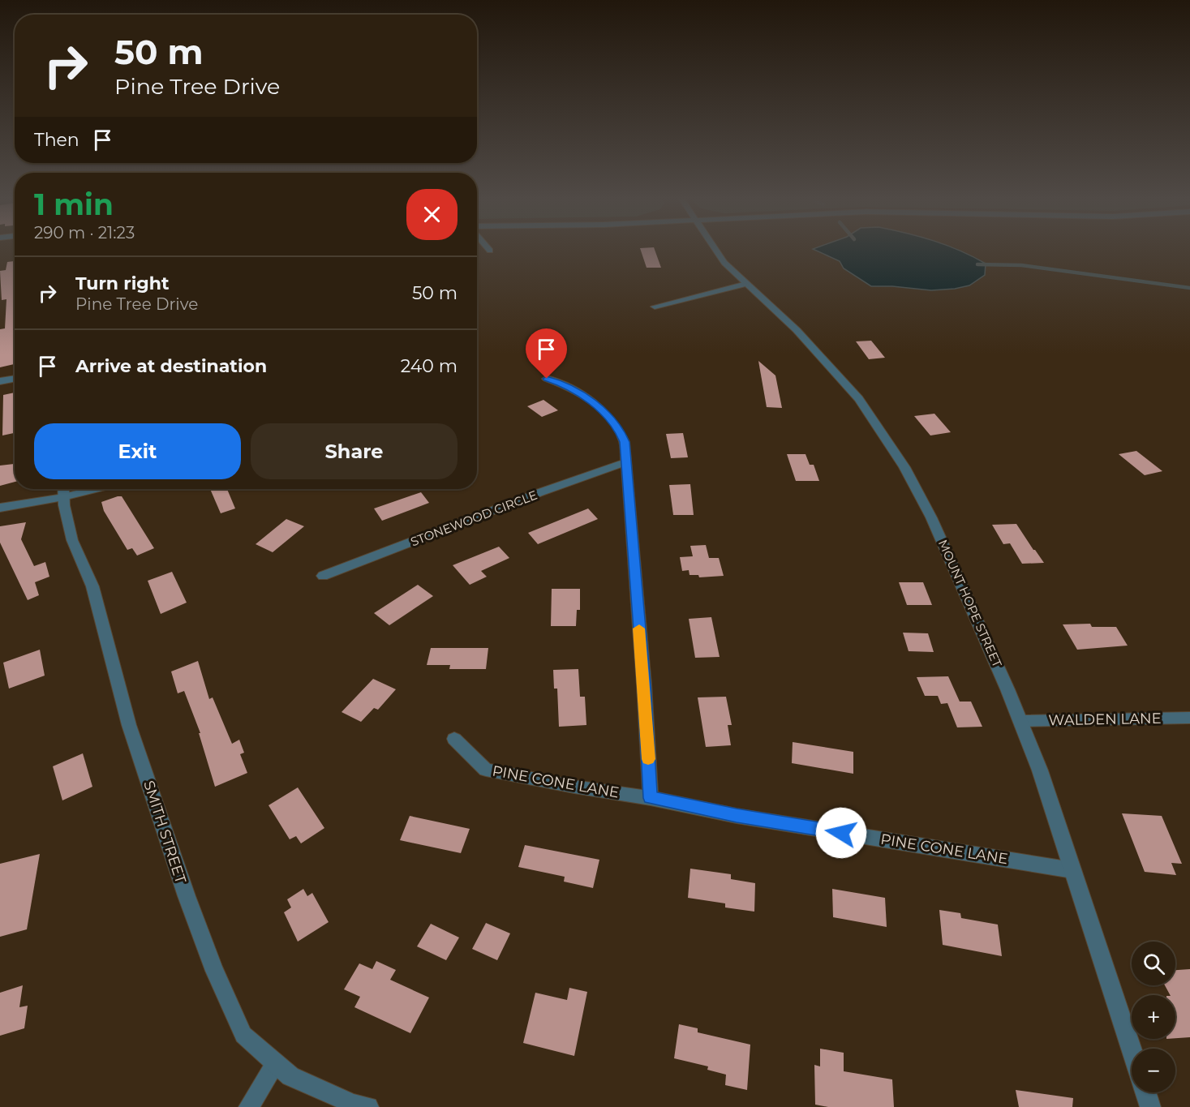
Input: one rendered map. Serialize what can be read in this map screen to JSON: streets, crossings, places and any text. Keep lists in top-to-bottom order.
{
  "streets": {
    "street": [
      "STONEWOOD CIRCLE",
      "MOUNT HOPE STREET",
      "WALDEN LANE",
      "PINE CONE LANE",
      "SMITH STREET"
    ]
  },
  "crossings": [
    ["MOUNT HOPE STREET", "WALDEN LANE"],
    ["MOUNT HOPE STREET", "PINE CONE LANE"]
  ],
  "page": {
    "turn": ["50 m", "Pine Tree Drive"],
    "then": "Then",
    "heading": ["1 min", "290 m · 21:23"],
    "list": [
      {
        "name": "Turn right",
        "note": "Pine Tree Drive",
        "value": "50 m"
      },
      {
        "name": "Arrive at destination",
        "value": "240 m"
      }
    ],
    "buttons": ["Exit", "Share"],
    "map_buttons": ["+", "−"]
  }
}
